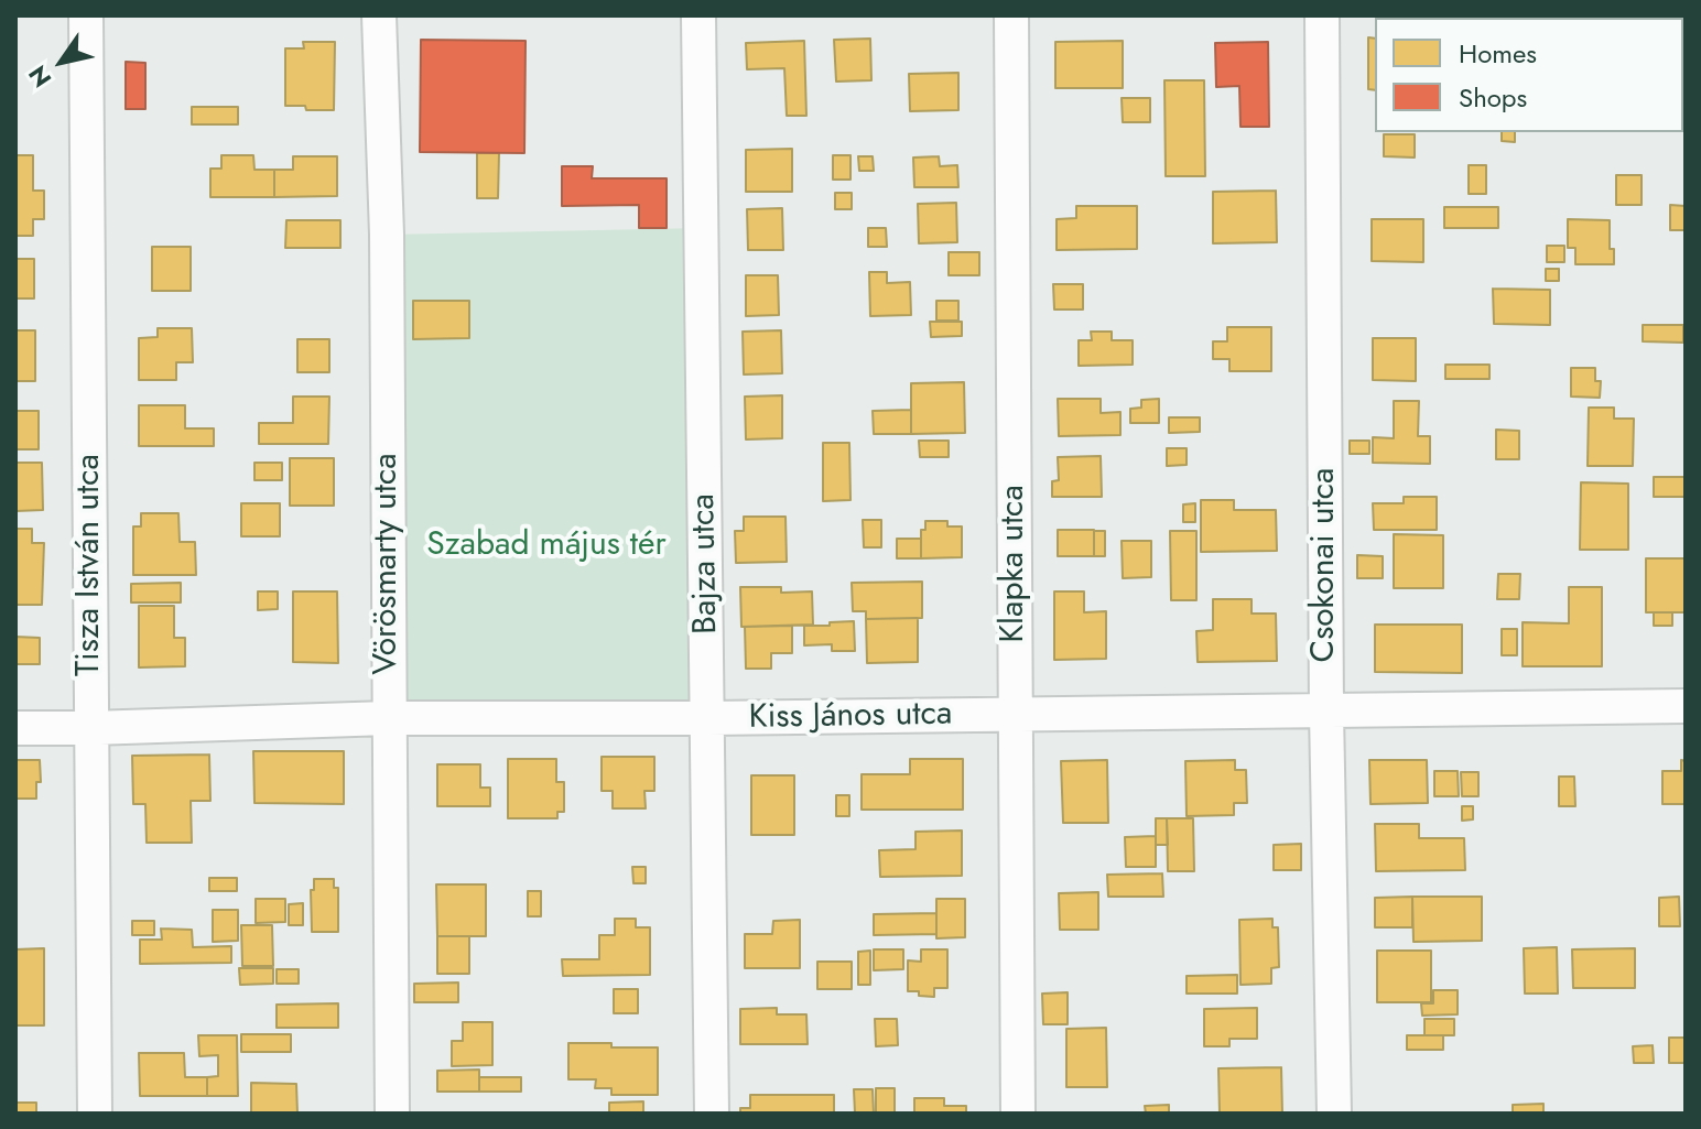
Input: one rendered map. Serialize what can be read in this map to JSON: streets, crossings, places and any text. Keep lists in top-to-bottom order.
{
  "streets": {
    "street": [
      "Vörösmarty utca",
      "Bajza utca",
      "Klapka utca",
      "Tisza István utca",
      "Csokonai utca",
      "Kiss János utca"
    ]
  },
  "crossings": [
    ["Vörösmarty utca", "Kiss János utca"],
    ["Bajza utca", "Kiss János utca"],
    ["Klapka utca", "Kiss János utca"],
    ["Tisza István utca", "Kiss János utca"],
    ["Csokonai utca", "Kiss János utca"]
  ],
  "parks": ["Szabad május tér"],
  "legend": ["Homes", "Shops"],
  "north": "bottom left"
}
